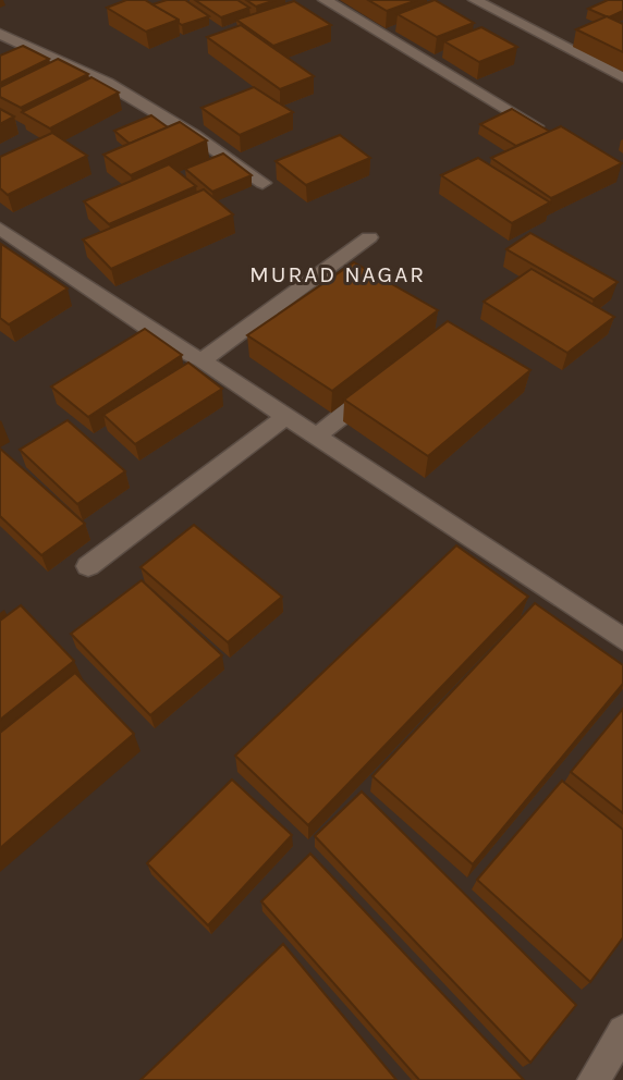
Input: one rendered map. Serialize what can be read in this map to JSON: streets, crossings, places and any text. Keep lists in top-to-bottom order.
{
  "districts": ["MURAD NAGAR"]
}
